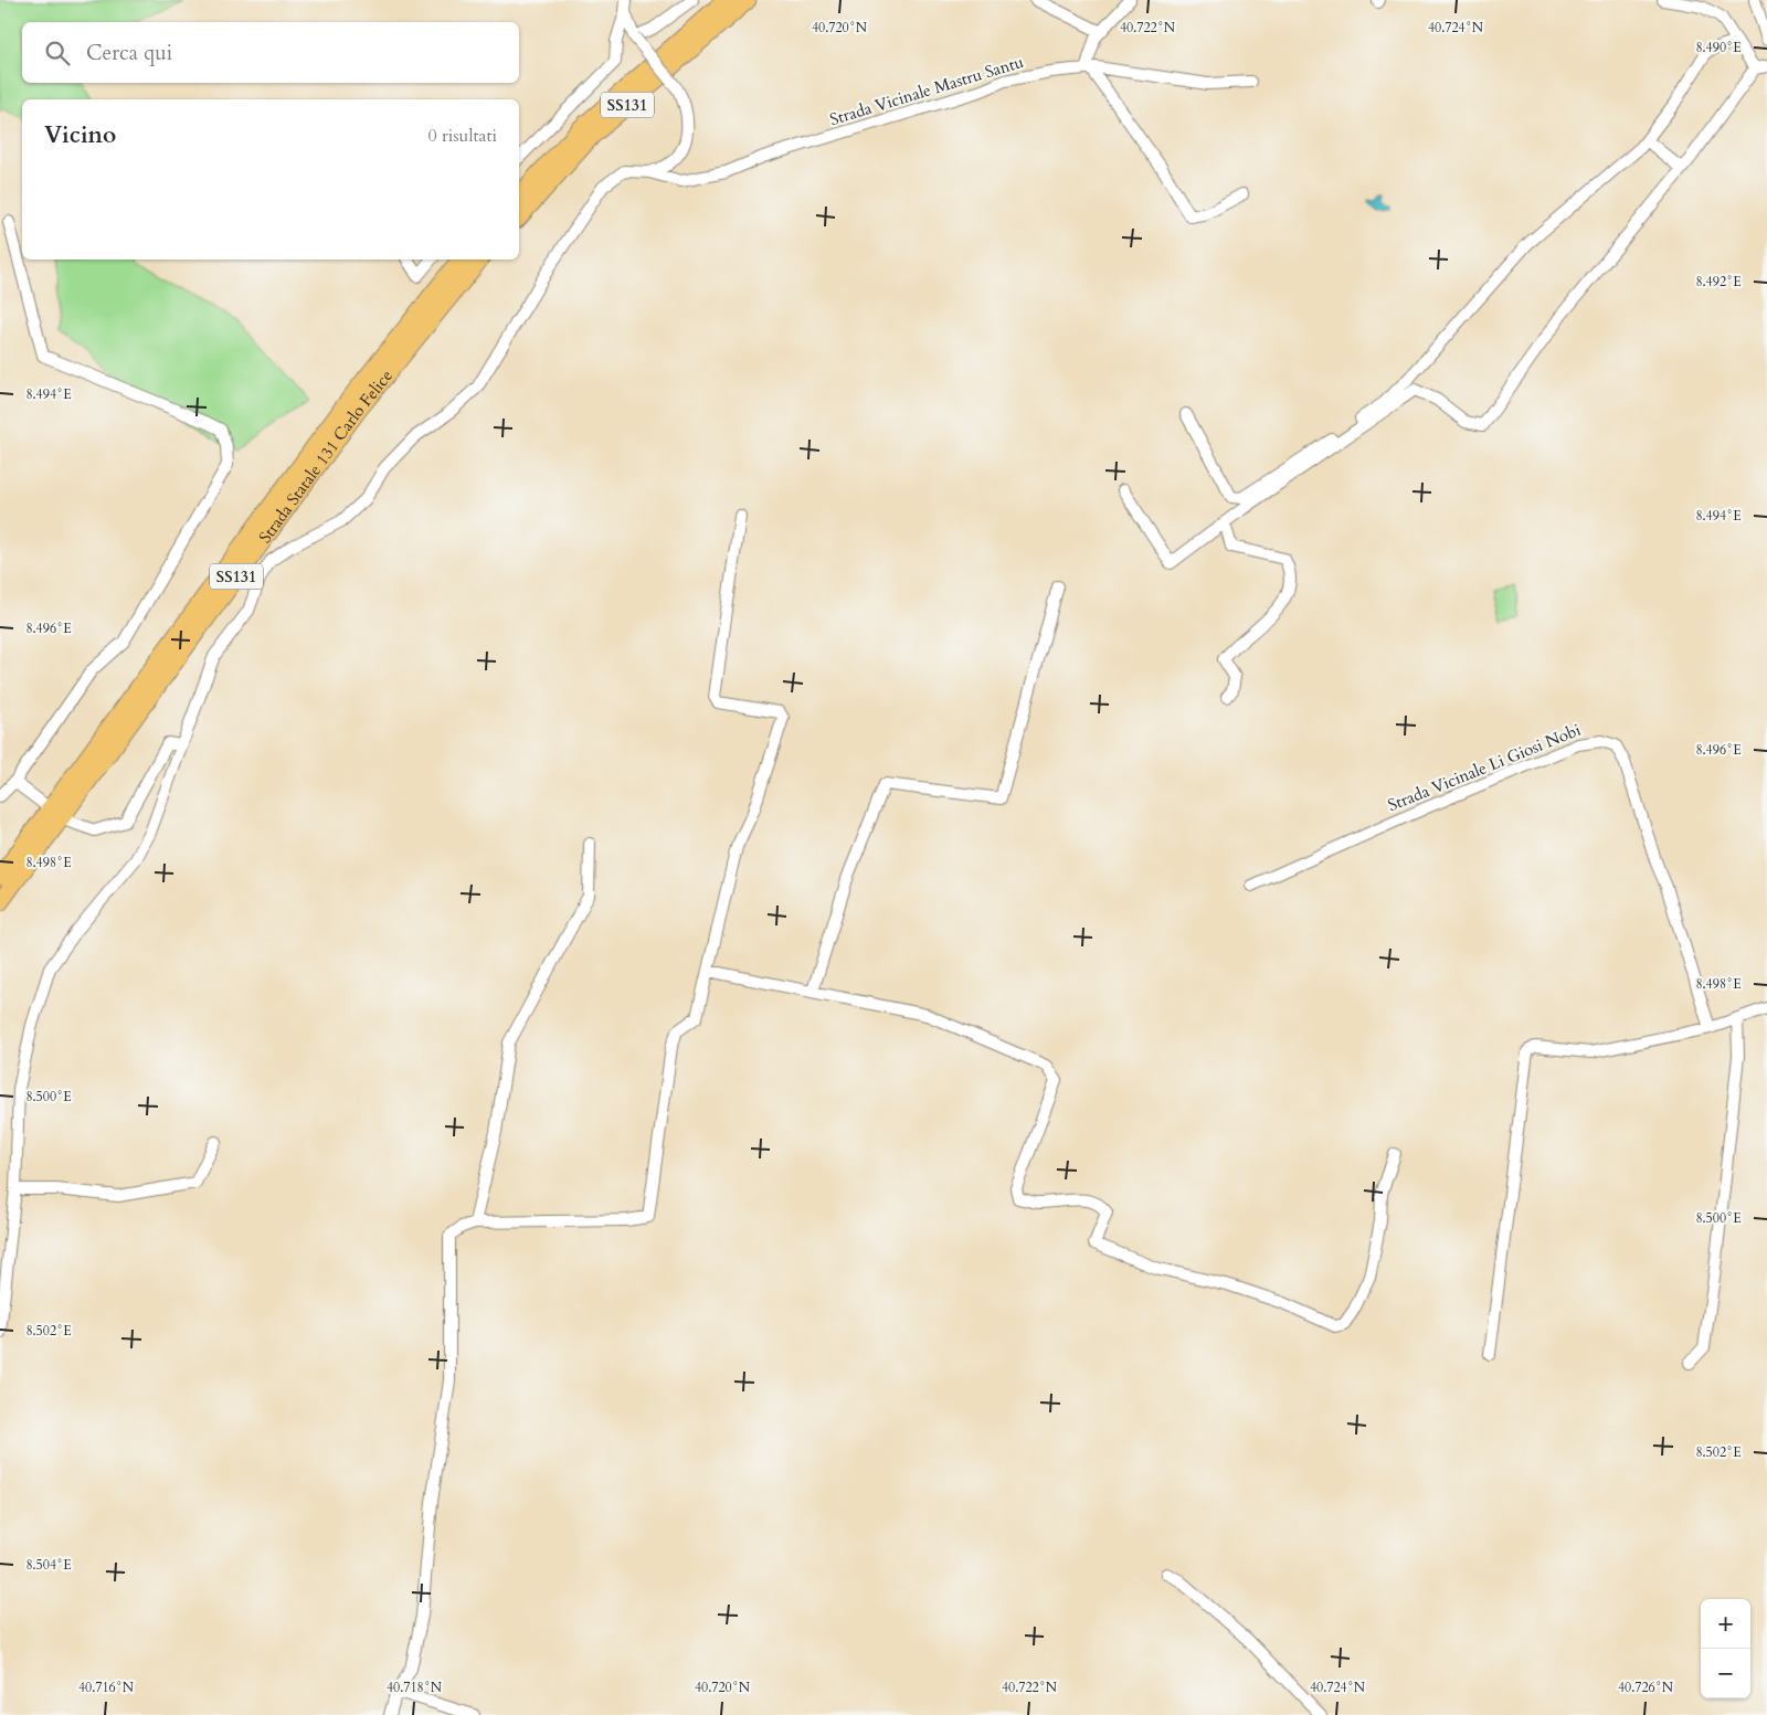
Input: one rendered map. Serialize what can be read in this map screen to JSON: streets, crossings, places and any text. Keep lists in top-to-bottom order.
{
  "streets": {
    "highway": ["SS131", "Strada Statale 131 Carlo Felice"],
    "street": ["Strada Vicinale Mastru Santu", "Strada Vicinale Li Giosi Nobi"]
  },
  "page": {
    "search": "Cerca qui",
    "heading": ["Vicino", "0 risultati"],
    "map_buttons": ["+", "−"]
  },
  "coordinates": [
    "40.720°N",
    "40.722°N",
    "40.724°N",
    "8.490°E",
    "8.492°E",
    "8.494°E",
    "8.496°E",
    "8.498°E",
    "8.500°E",
    "8.502°E",
    "8.504°E",
    "40.716°N",
    "40.718°N",
    "40.726°N"
  ]
}
